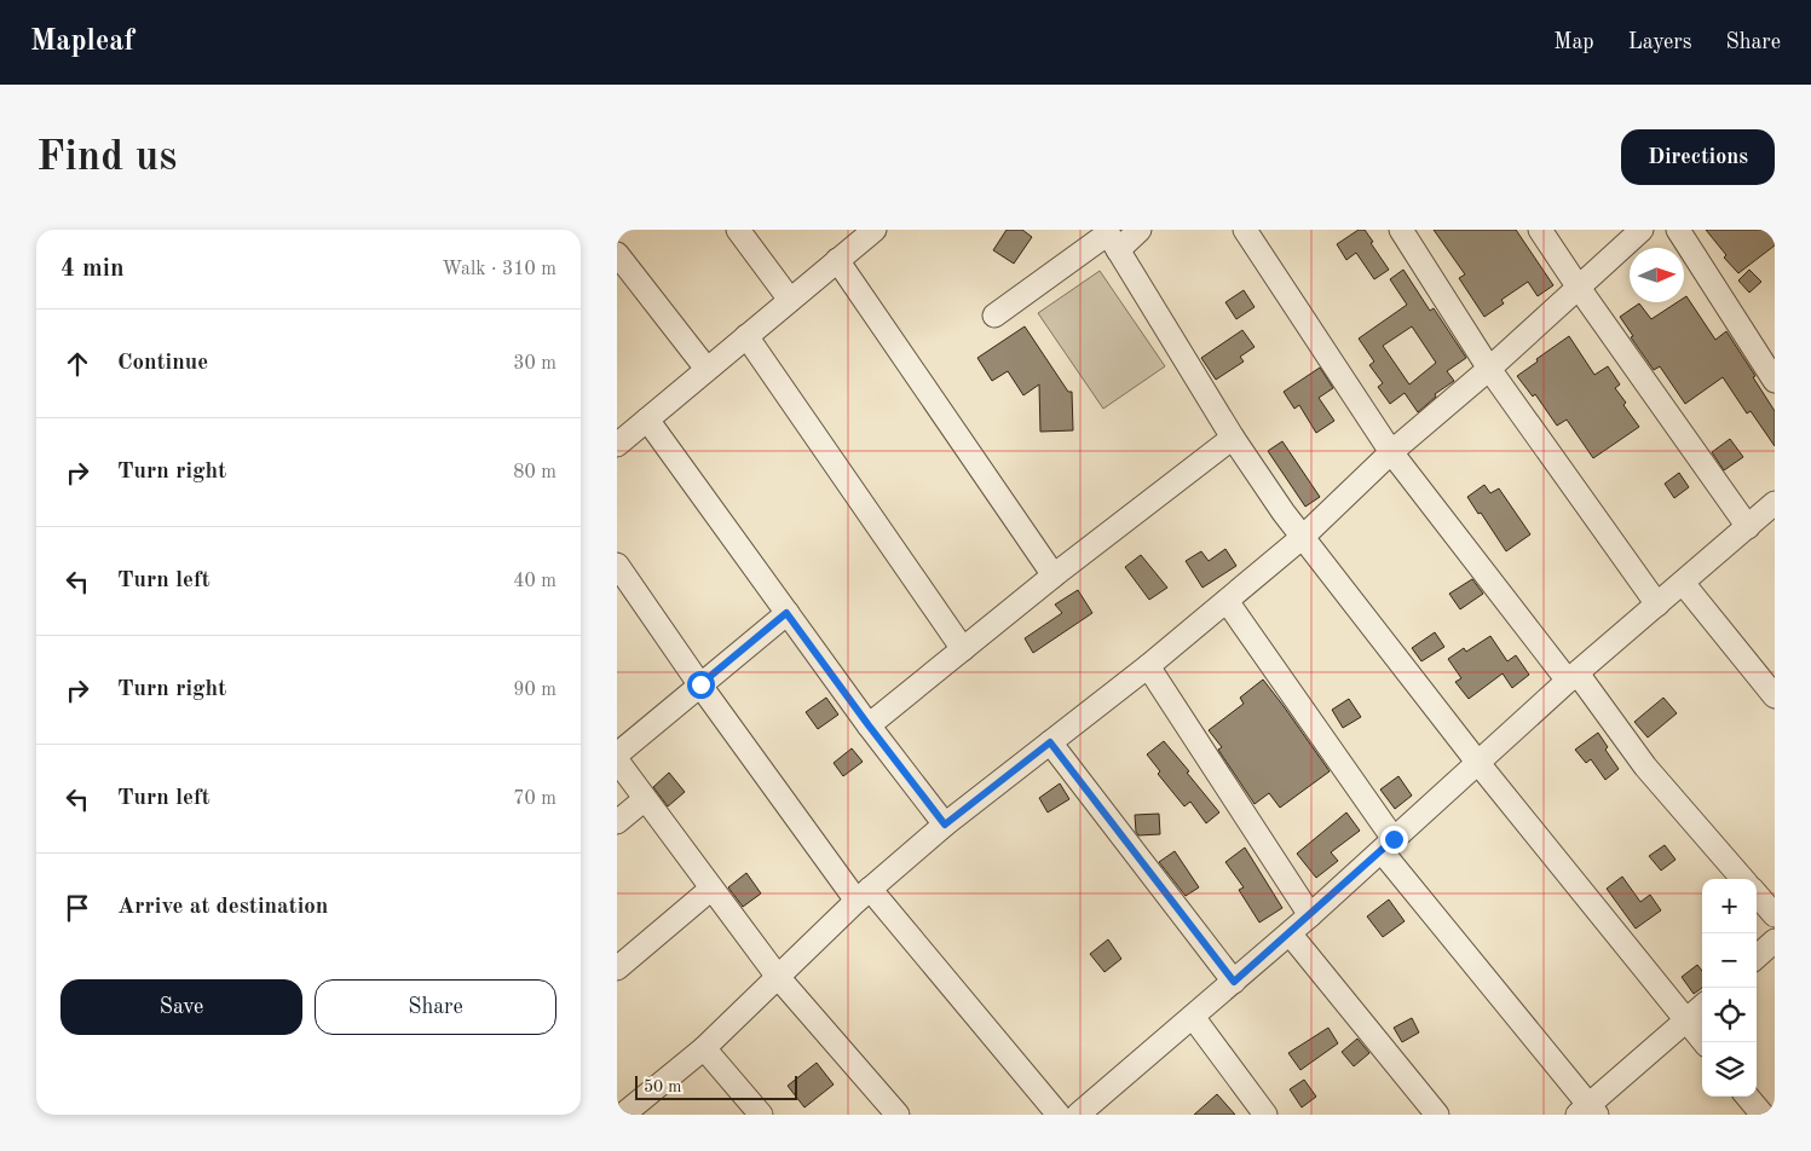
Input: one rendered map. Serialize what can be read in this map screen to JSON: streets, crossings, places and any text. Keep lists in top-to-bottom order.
{
  "scale_bar": "50 m",
  "north": "right",
  "page": {
    "header": "Mapleaf",
    "nav": ["Map", "Layers", "Share"],
    "buttons": [
      "Directions",
      ["Save", "Share"]
    ],
    "title": "Find us",
    "heading": ["4 min", "Walk · 310 m"],
    "list": [
      ["Continue", "30 m"],
      ["Turn right", "80 m"],
      ["Turn left", "40 m"],
      ["Turn right", "90 m"],
      ["Turn left", "70 m"],
      "Arrive at destination"
    ],
    "map_buttons": ["+", "−"],
    "scale": "50 m"
  }
}
